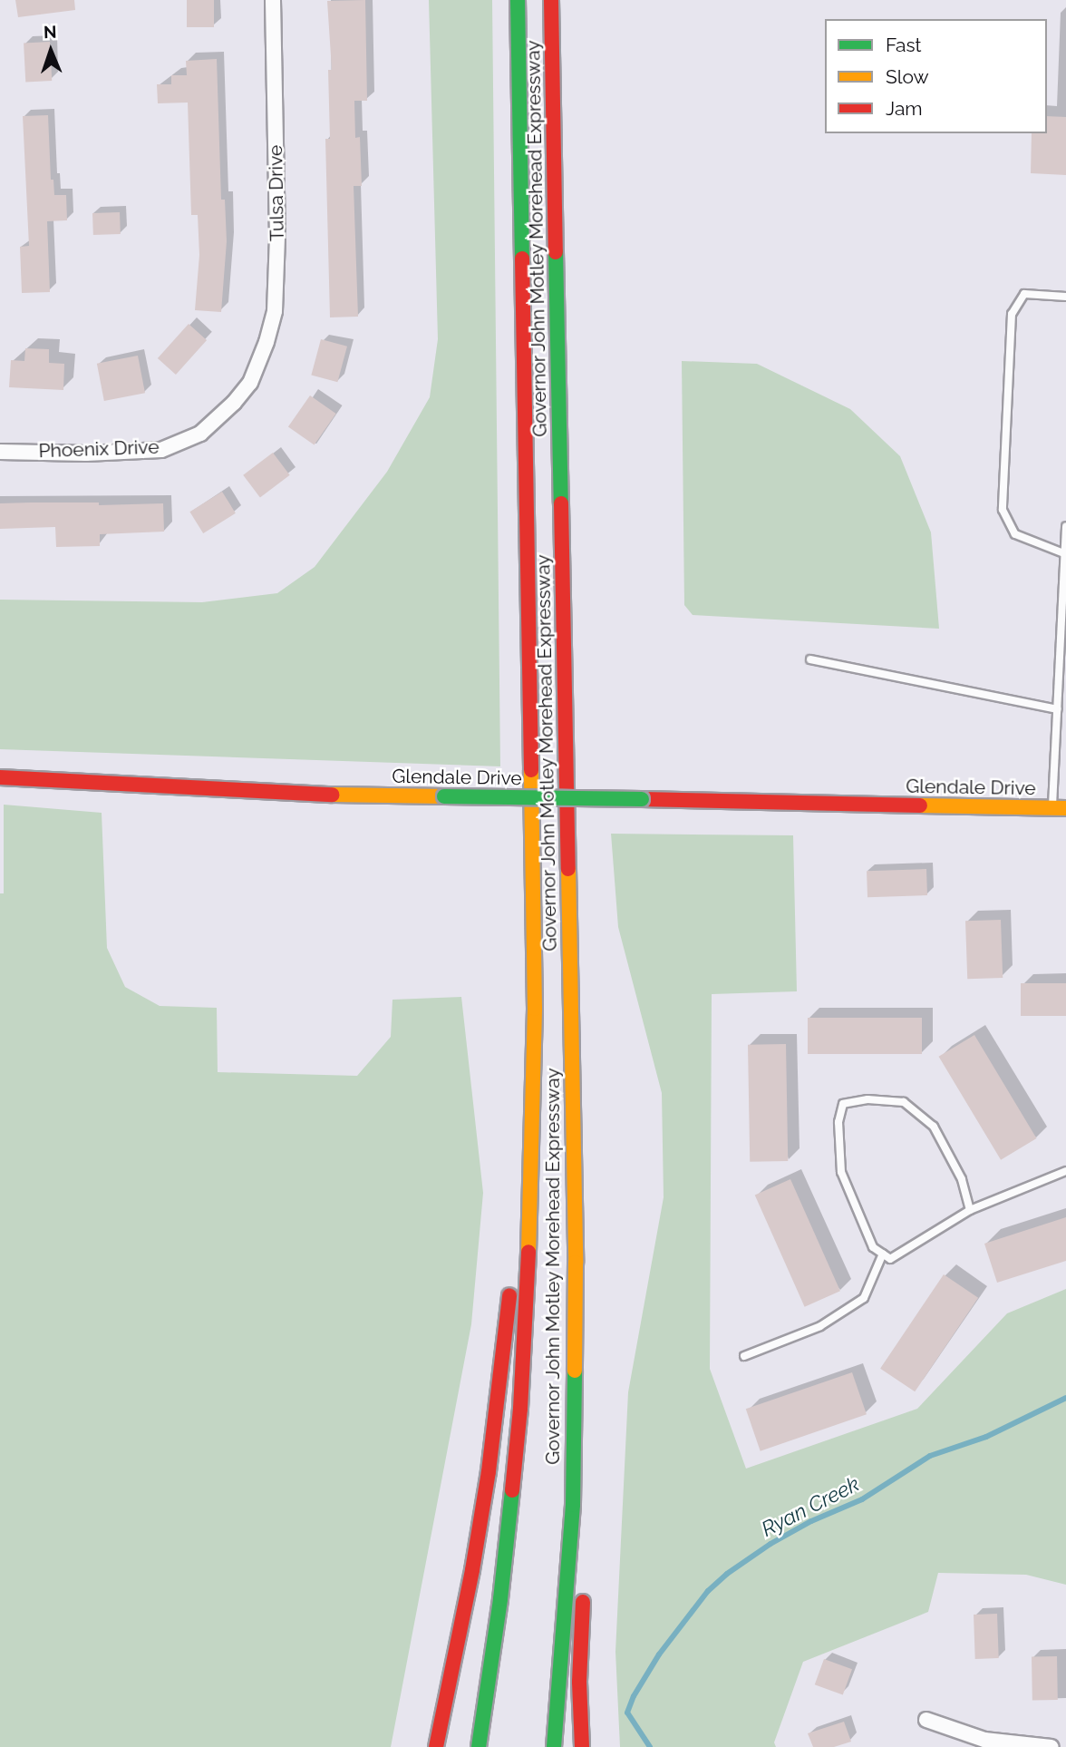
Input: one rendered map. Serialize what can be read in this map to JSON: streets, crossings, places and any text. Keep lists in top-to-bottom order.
{
  "streets": {
    "main road": ["Governor John Motley Morehead Expressway", "Glendale Drive"],
    "street": ["Tulsa Drive", "Phoenix Drive"]
  },
  "crossings": [
    ["Tulsa Drive", "Phoenix Drive"]
  ],
  "water": ["Ryan Creek"],
  "legend": ["Fast", "Slow", "Jam"],
  "north": "top"
}
